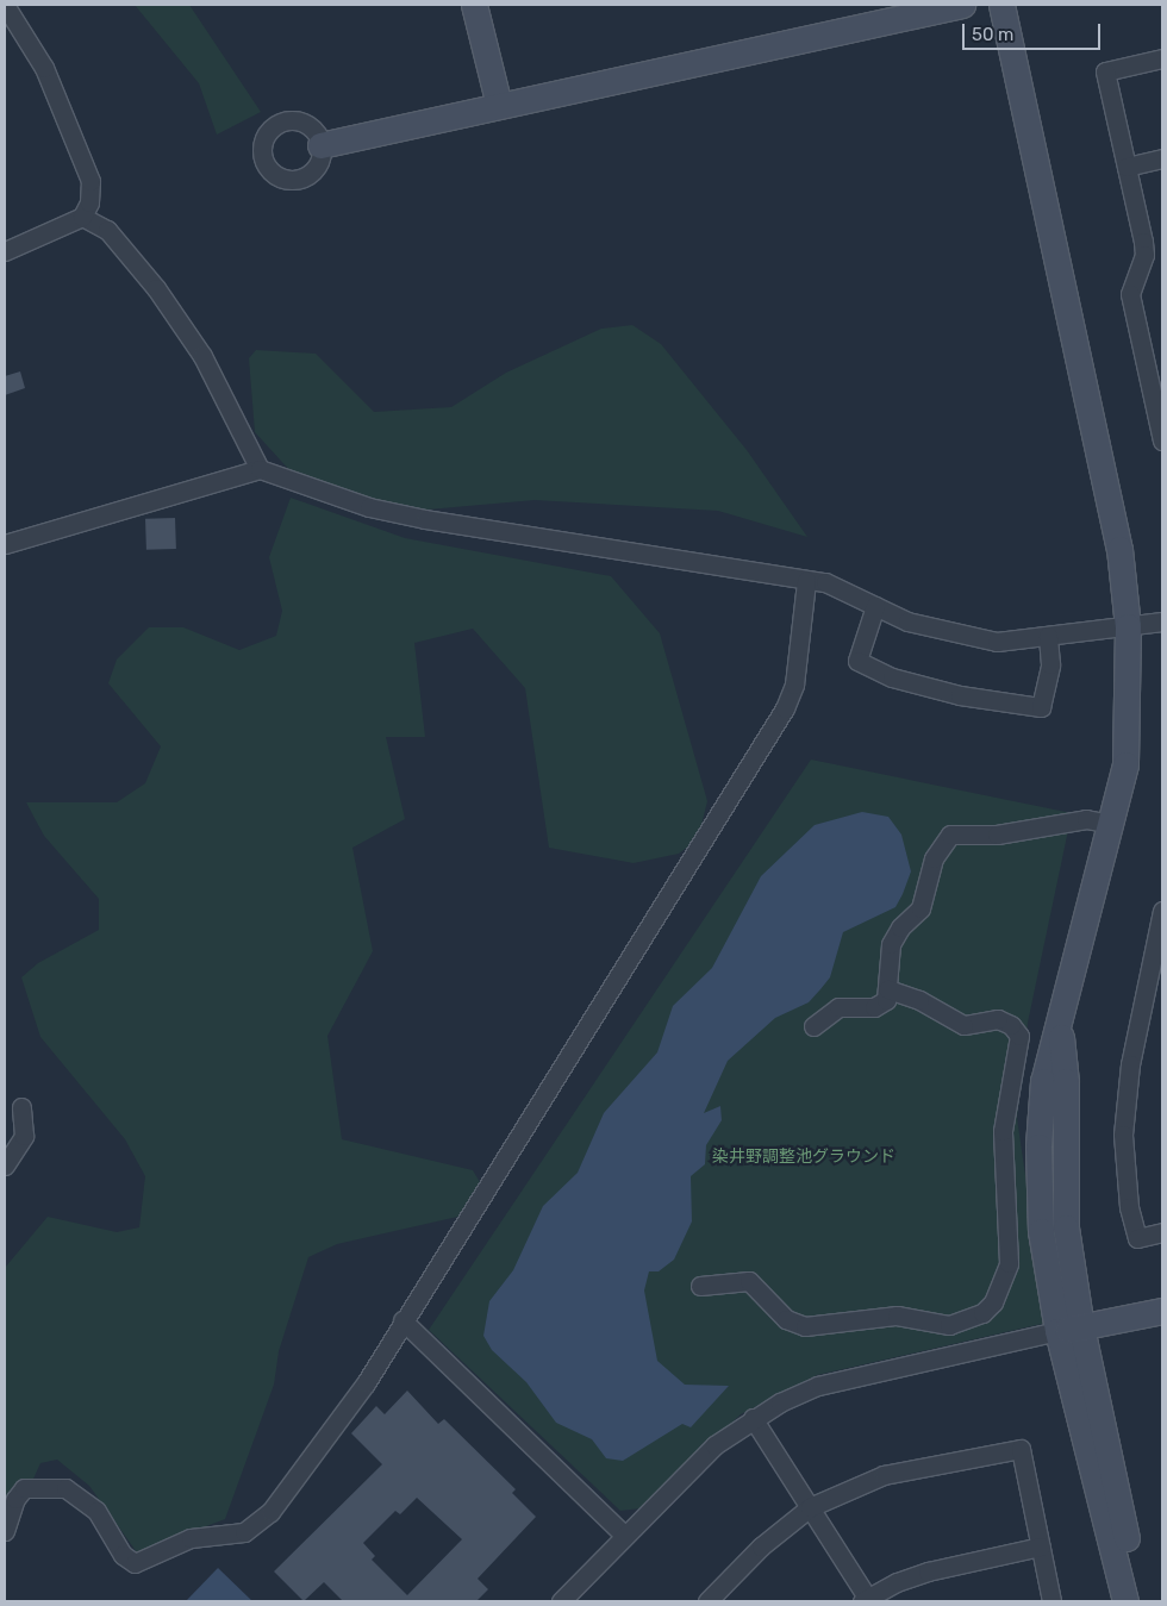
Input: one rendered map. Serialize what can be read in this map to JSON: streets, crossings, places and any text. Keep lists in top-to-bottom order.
{
  "parks": ["染井野調整池グラウンド"],
  "scale_bar": "50 m"
}
